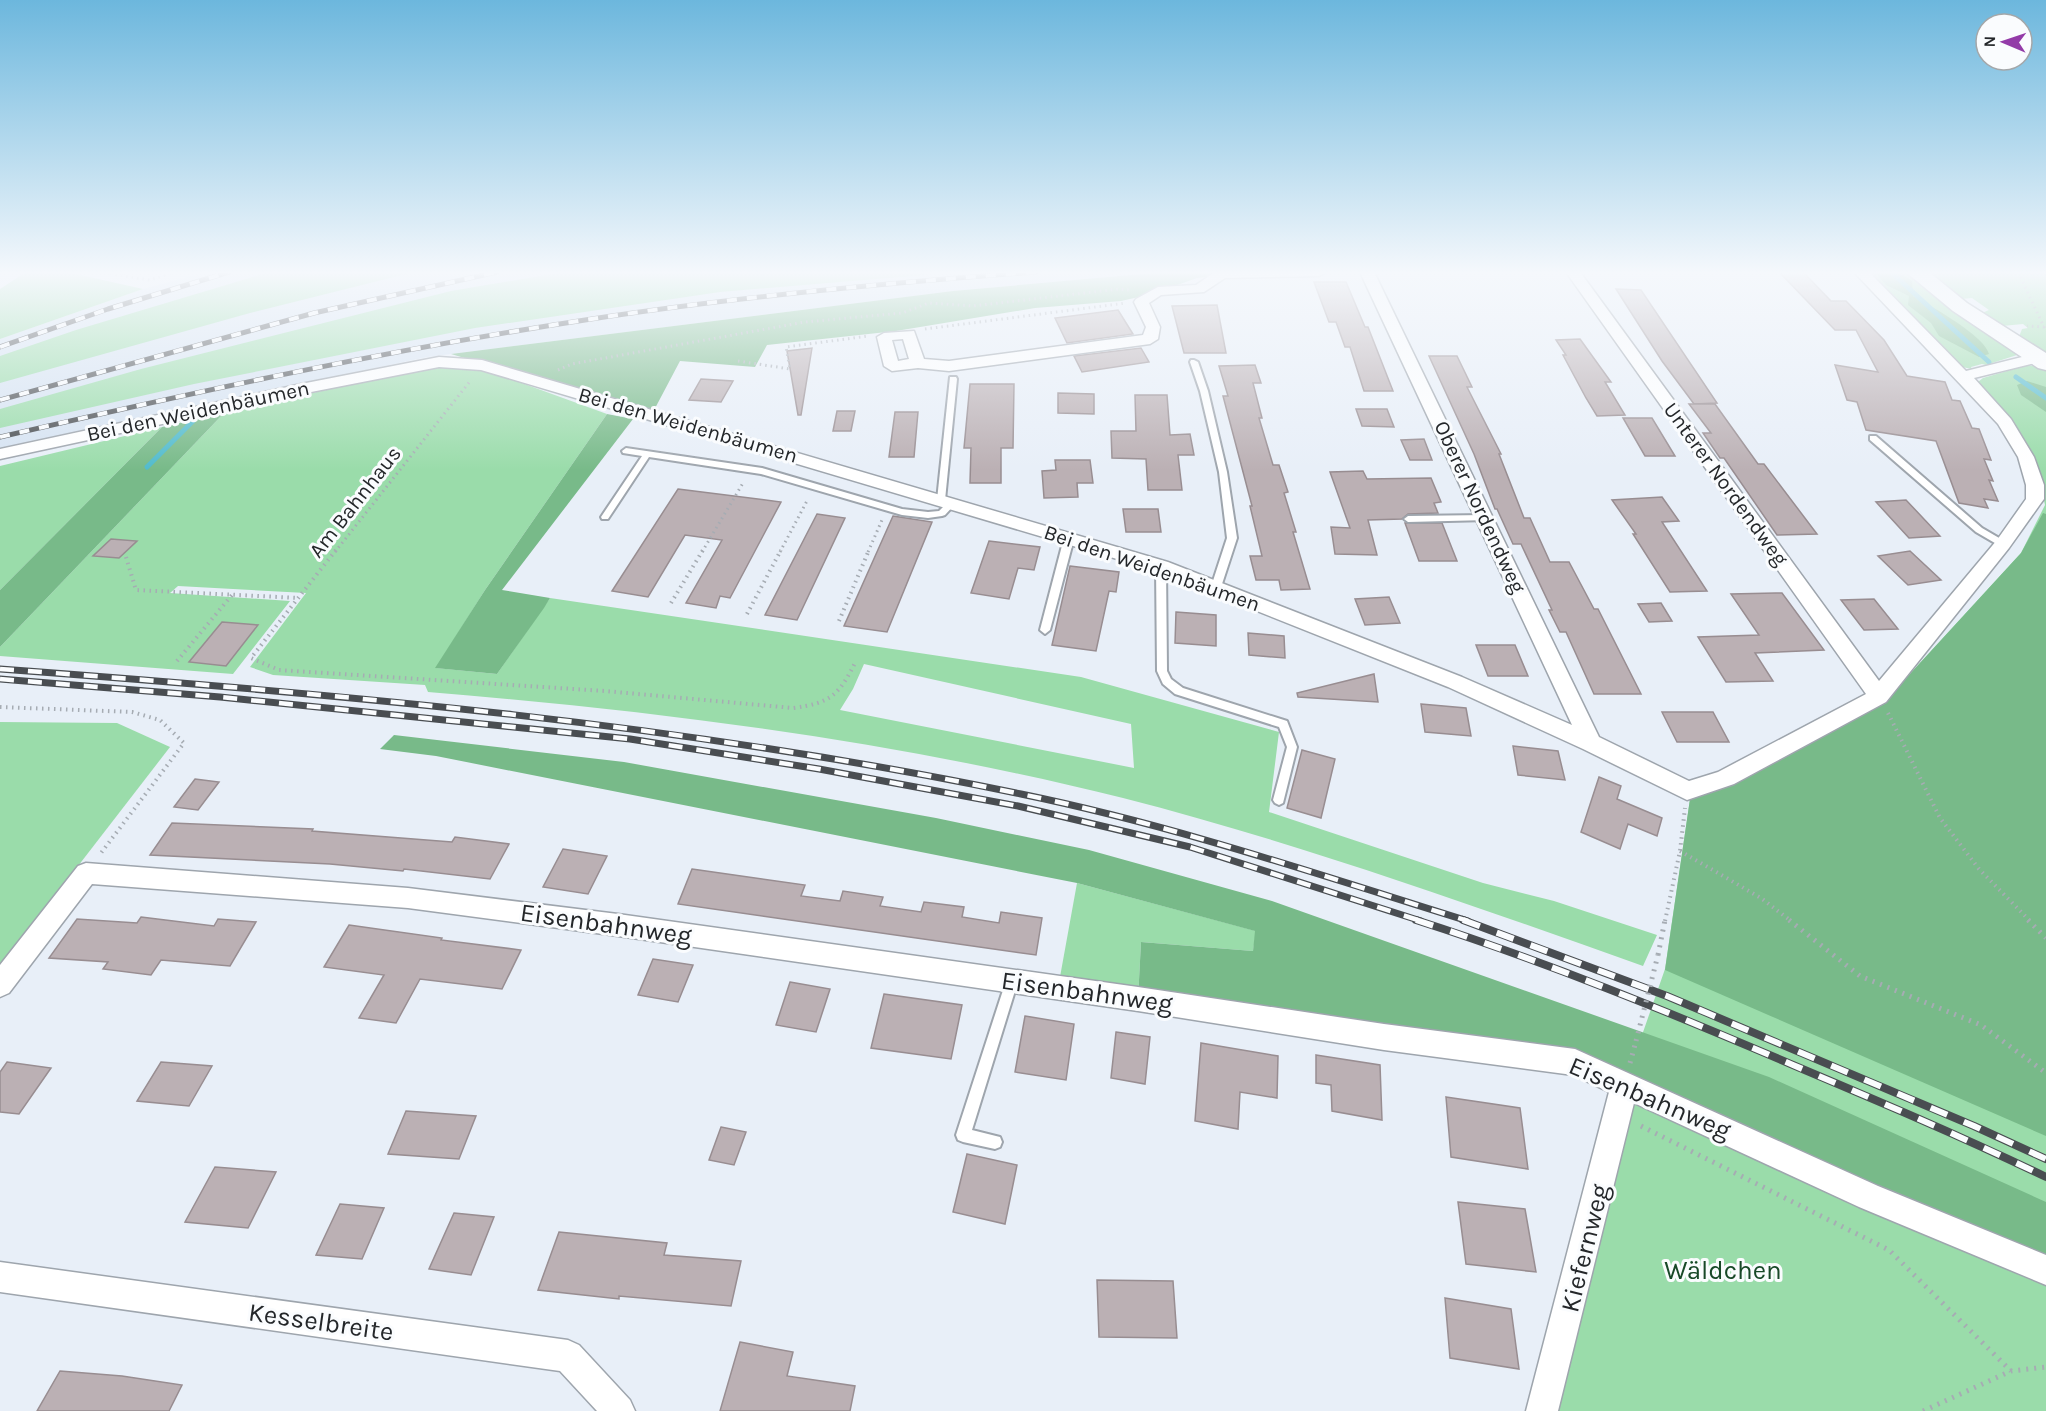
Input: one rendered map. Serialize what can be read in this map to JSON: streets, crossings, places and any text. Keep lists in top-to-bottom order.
{
  "streets": {
    "street": [
      "Bei den Weidenbäumen",
      "Unterer Nordendweg",
      "Oberer Nordendweg",
      "Eisenbahnweg",
      "Kiefernweg",
      "Kesselbreite"
    ],
    "path": ["Am Bahnhaus"]
  },
  "crossings": [
    ["Bei den Weidenbäumen", "Am Bahnhaus"],
    ["Bei den Weidenbäumen", "Oberer Nordendweg"],
    ["Eisenbahnweg", "Kiefernweg"]
  ],
  "parks": ["Wäldchen"],
  "north": "left"
}
